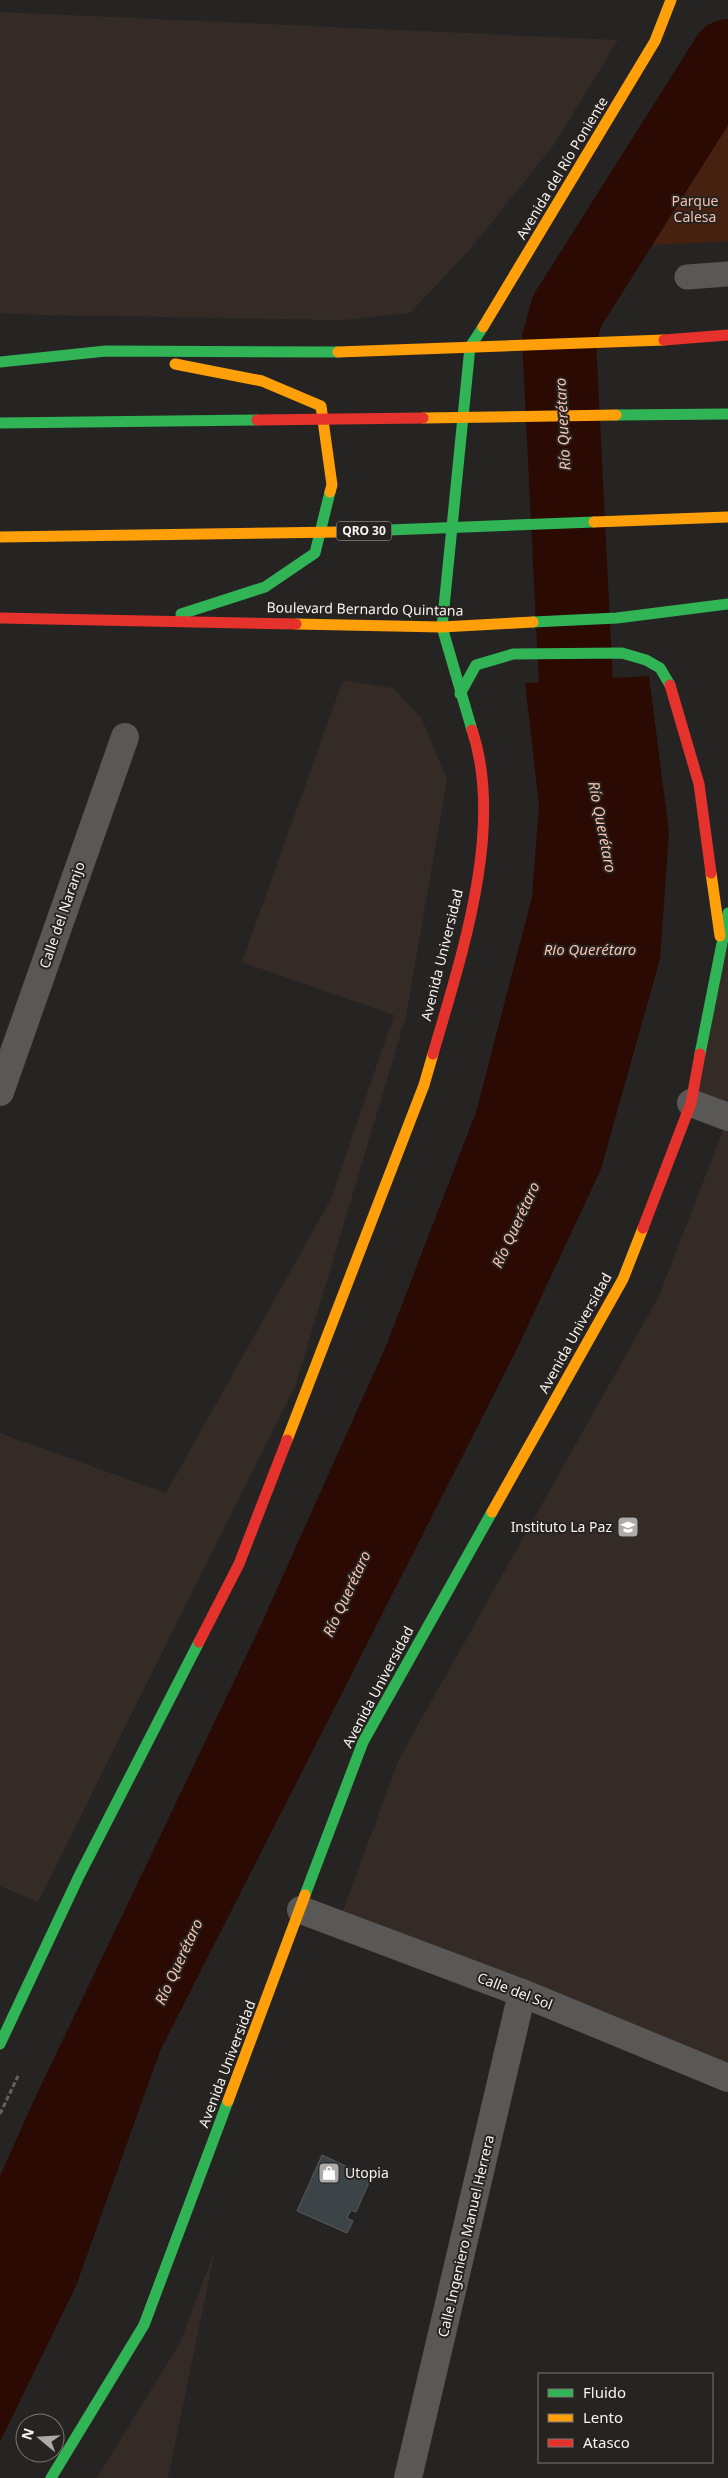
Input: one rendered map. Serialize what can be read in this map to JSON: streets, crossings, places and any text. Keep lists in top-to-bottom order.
{
  "streets": {
    "main road": [
      "Avenida del Río Poniente",
      "QRO 30",
      "Boulevard Bernardo Quintana",
      "Avenida Universidad"
    ],
    "street": ["Calle del Naranjo", "Calle del Sol", "Calle Ingeniero Manuel Herrera"]
  },
  "crossings": [
    ["Boulevard Bernardo Quintana", "Avenida Universidad"],
    ["Avenida Universidad", "Calle del Sol"],
    ["Calle del Sol", "Calle Ingeniero Manuel Herrera"]
  ],
  "water": ["Río Querétaro", "Rio Querétaro"],
  "parks": ["Parque Calesa"],
  "places": {
    "school or university": ["Instituto La Paz"],
    "shop": ["Utopia"]
  },
  "legend": ["Fluido", "Lento", "Atasco"],
  "north": "left"
}
